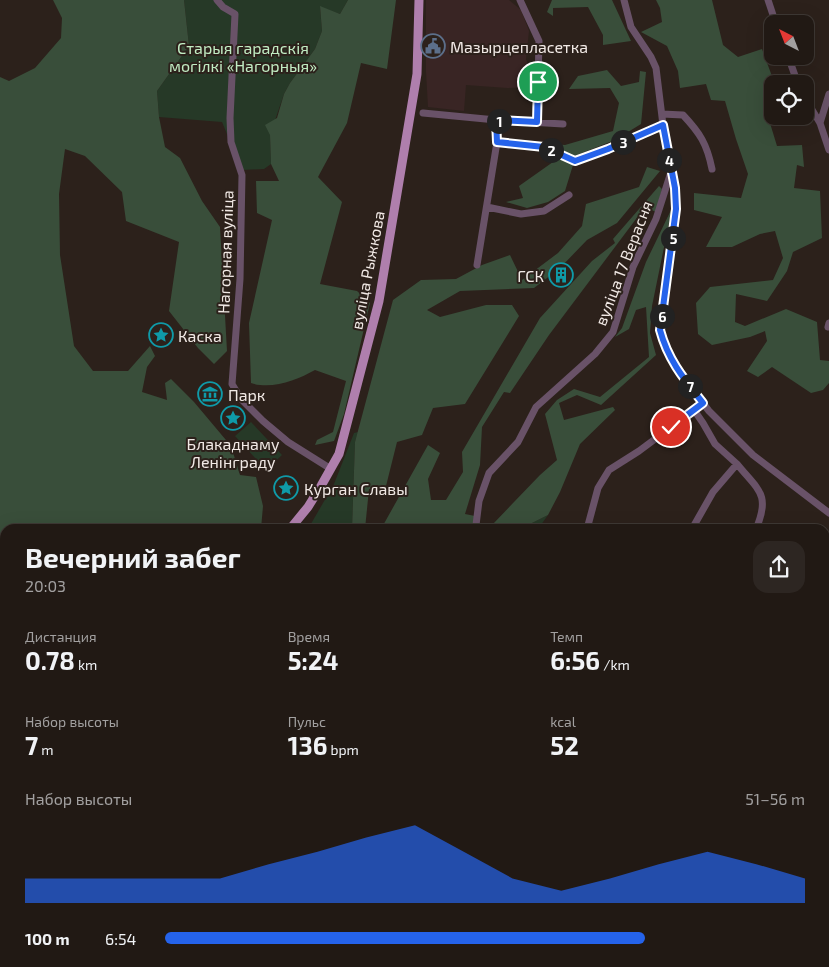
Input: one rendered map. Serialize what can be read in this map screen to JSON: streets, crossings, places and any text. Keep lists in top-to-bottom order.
{
  "streets": {
    "main road": ["вуліца Рыжкова"],
    "street": ["Нагорная вуліца", "вуліца 17 Верасня"]
  },
  "crossings": [
    ["Нагорная вуліца", "вуліца Рыжкова"]
  ],
  "parks": ["Старыя гарадскія могілкі «Нагорныя»"],
  "places": {
    "public building": ["Мазырцепласетка"],
    "building": ["ГСК"],
    "place": ["Каска", "Блакаднаму Ленінграду", "Курган Славы"],
    "museum": ["Парк"]
  },
  "north": "top left",
  "page": {
    "pins": [
      "1",
      "3",
      "2",
      "4",
      "5",
      "6",
      "7"
    ],
    "heading": ["Вечерний забег", "20:03"],
    "stats": [
      ["Дистанция", "0.78 km"],
      ["Время", "5:24"],
      ["Темп", "6:56 /km"],
      ["Набор высоты", "7 m"],
      ["Пульс", "136 bpm"],
      ["kcal", "52"]
    ],
    "chart": ["Набор высоты", "51–56 m"],
    "list": [
      {
        "name": "100 m",
        "note": "6:54"
      }
    ]
  }
}
